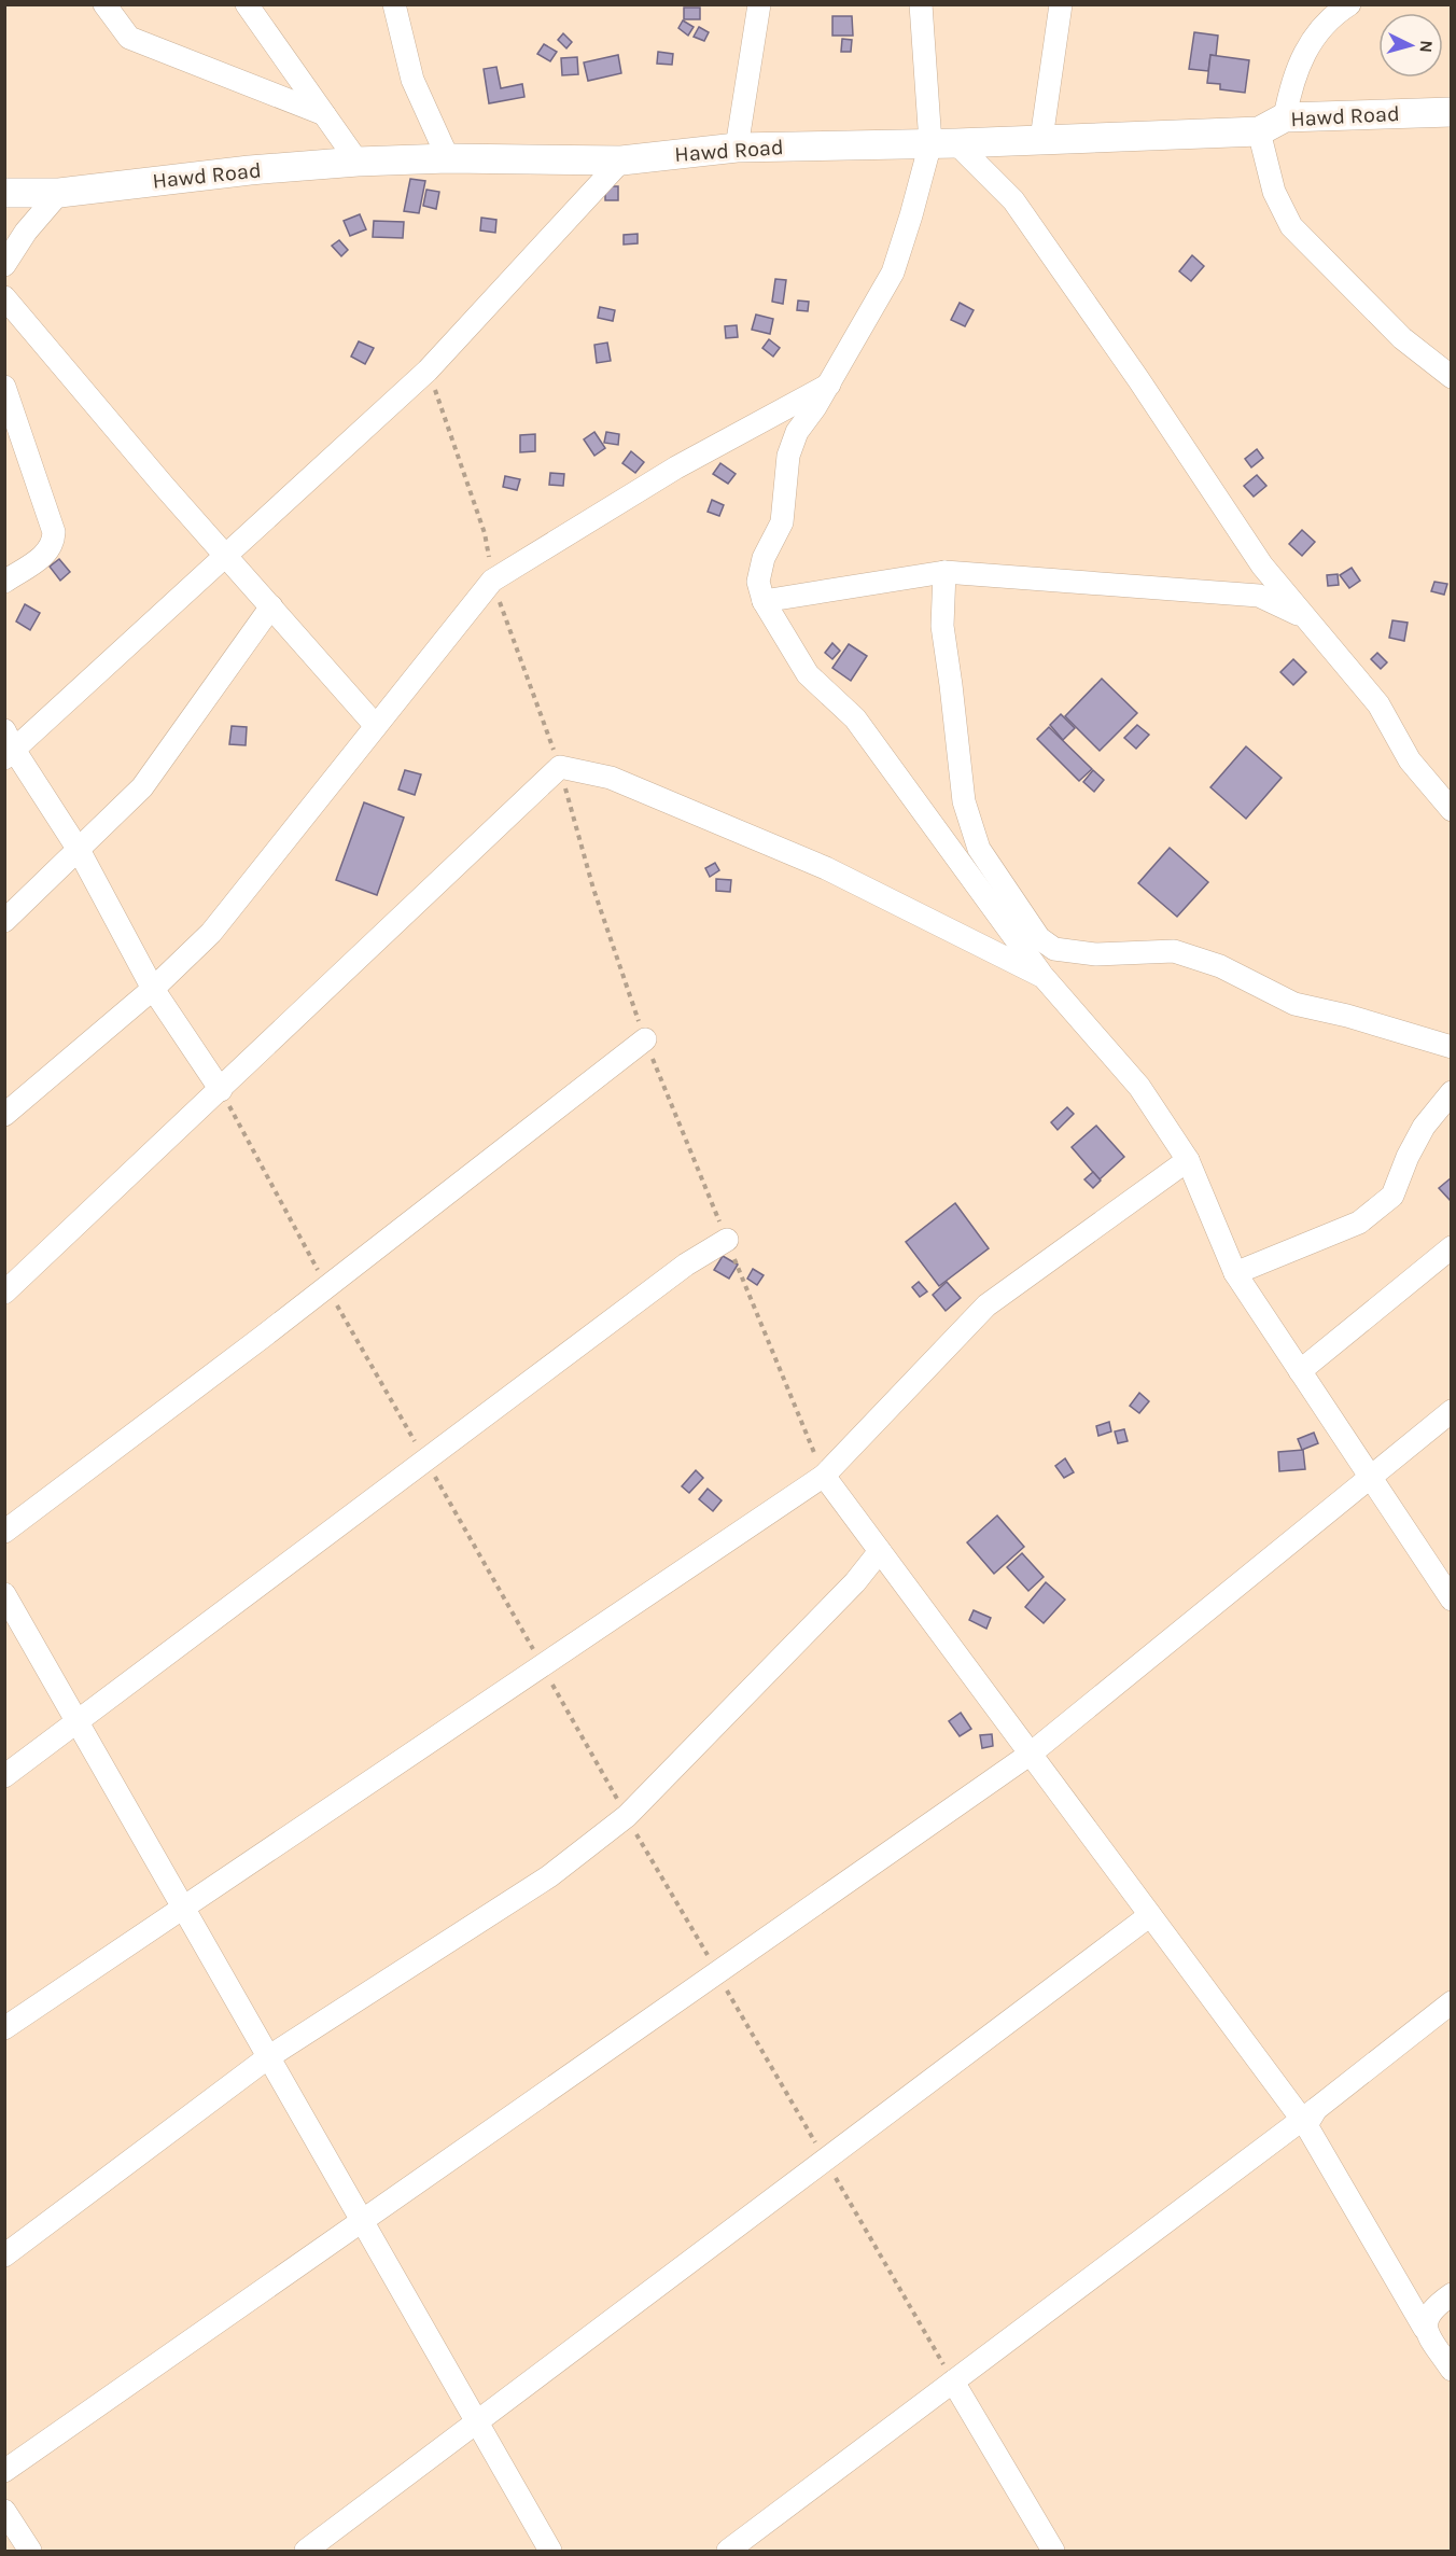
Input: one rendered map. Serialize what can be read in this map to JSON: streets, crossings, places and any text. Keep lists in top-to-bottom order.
{
  "streets": {
    "main road": ["Hawd Road"]
  },
  "north": "right"
}
